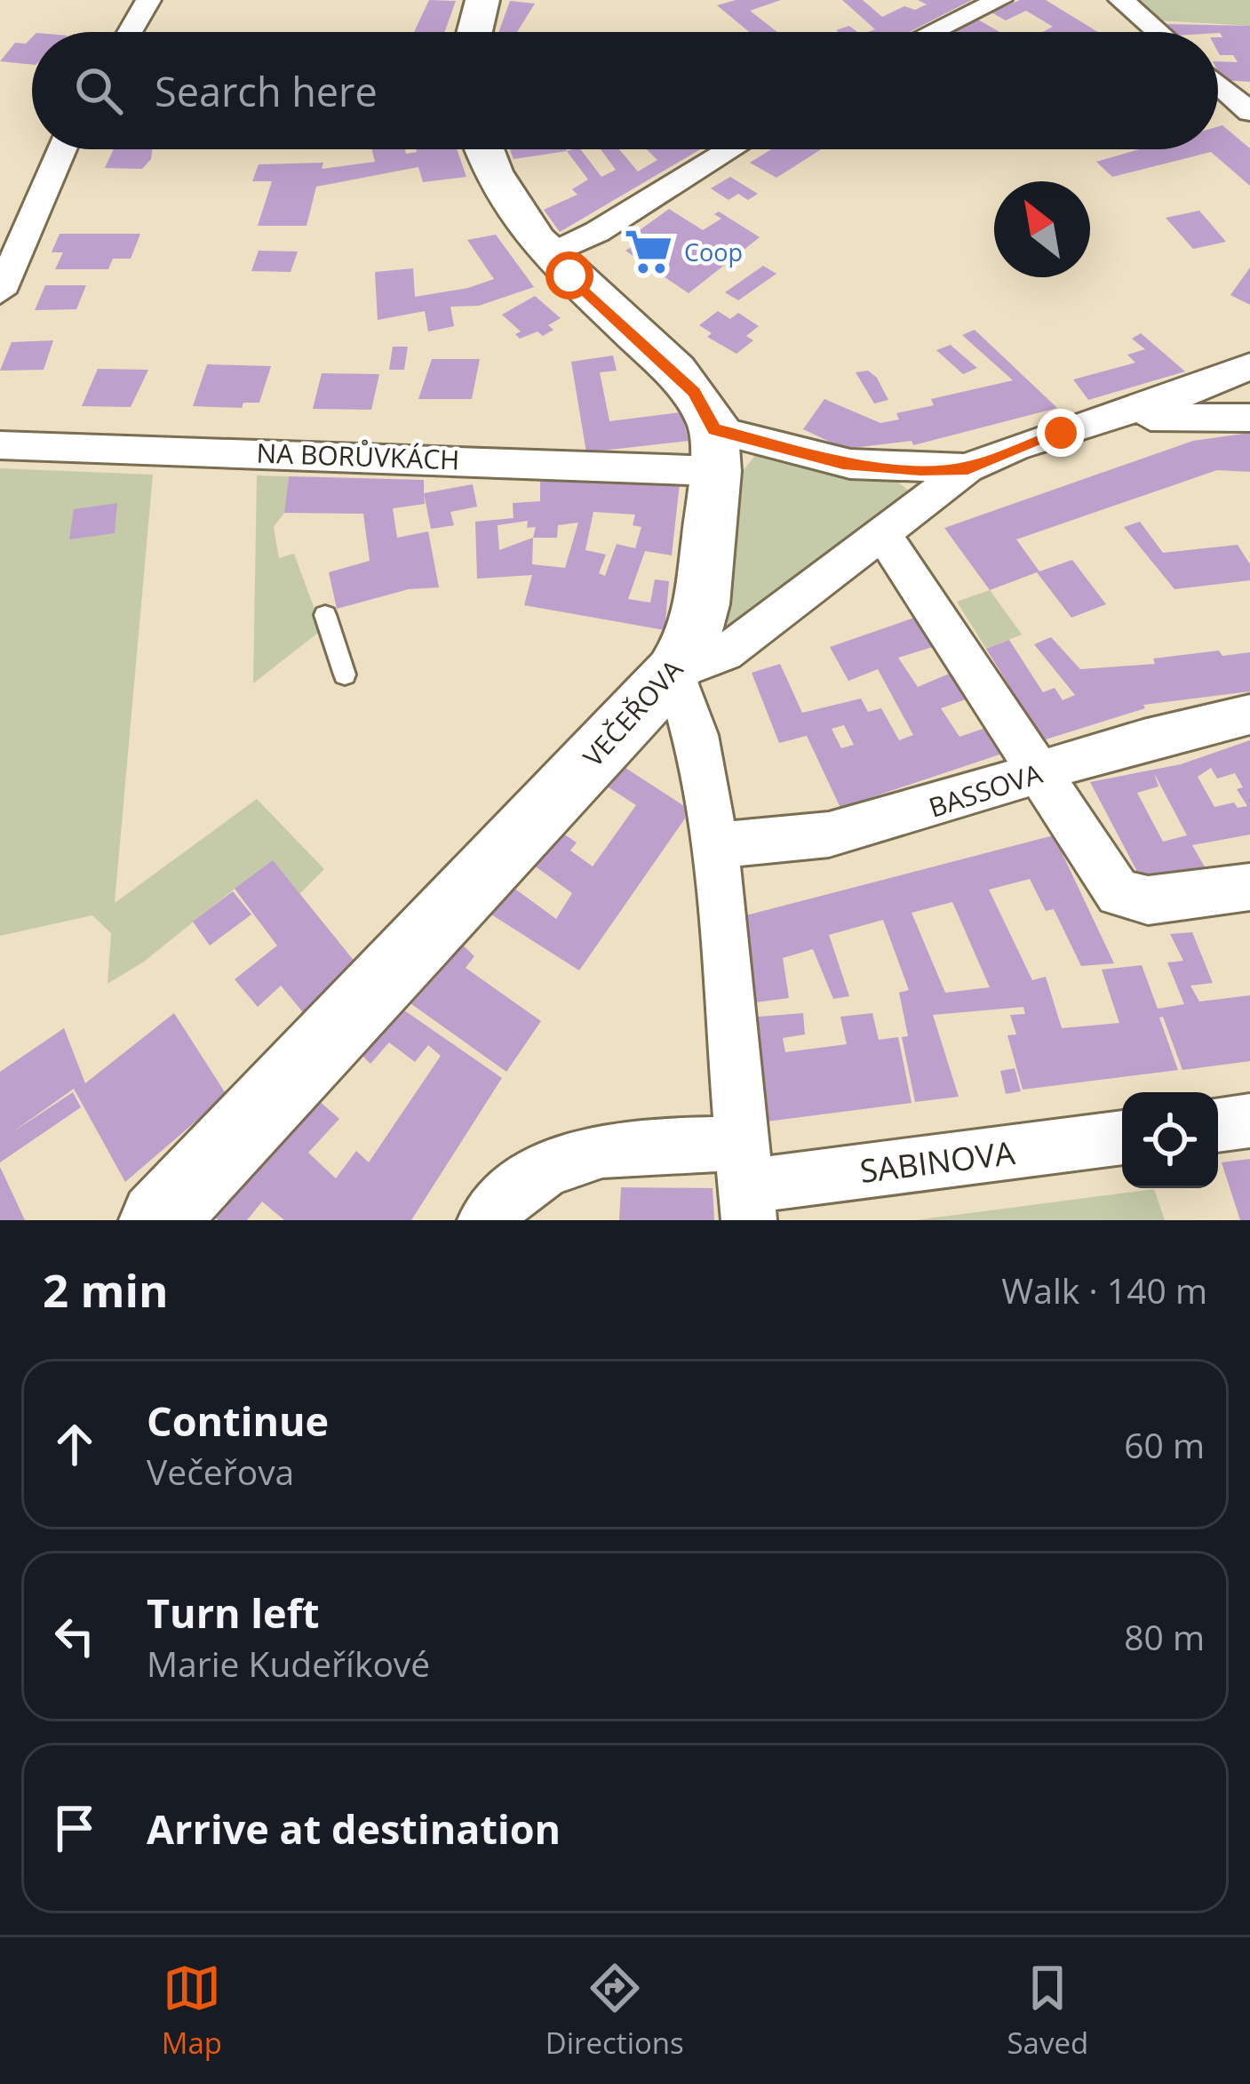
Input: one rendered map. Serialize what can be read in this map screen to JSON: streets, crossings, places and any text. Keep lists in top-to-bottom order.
{
  "streets": {
    "street": [
      "NA BORŮVKÁCH",
      "VEČEŘOVA",
      "BASSOVA",
      "SABINOVA"
    ]
  },
  "crossings": [
    ["NA BORŮVKÁCH", "VEČEŘOVA"]
  ],
  "places": {
    "supermarket": ["Coop"]
  },
  "north": "top left",
  "page": {
    "search": "Search here",
    "heading": ["2 min", "Walk · 140 m"],
    "list": [
      ["Continue", "Večeřova", "60 m"],
      ["Turn left", "Marie Kudeříkové", "80 m"],
      "Arrive at destination"
    ],
    "nav": ["Map", "Directions", "Saved"]
  }
}
